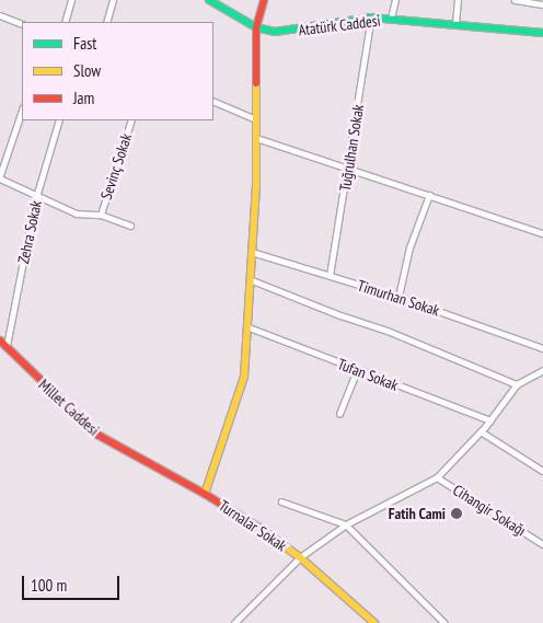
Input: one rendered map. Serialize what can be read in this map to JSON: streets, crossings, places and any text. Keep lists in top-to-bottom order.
{
  "streets": {
    "street": [
      "Atatürk Caddesi",
      "Tuğrulhan Sokak",
      "Sevinç Sokak",
      "Zehra Sokak",
      "Timurhan Sokak",
      "Tufan Sokak",
      "Millet Caddesi",
      "Cihangir Sokağı",
      "Turnalar Sokak"
    ]
  },
  "crossings": [
    ["Atatürk Caddesi", "Tuğrulhan Sokak"],
    ["Tuğrulhan Sokak", "Timurhan Sokak"],
    ["Zehra Sokak", "Millet Caddesi"],
    ["Millet Caddesi", "Turnalar Sokak"]
  ],
  "places": ["Fatih Cami"],
  "legend": ["Fast", "Slow", "Jam"],
  "scale_bar": "100 m"
}
